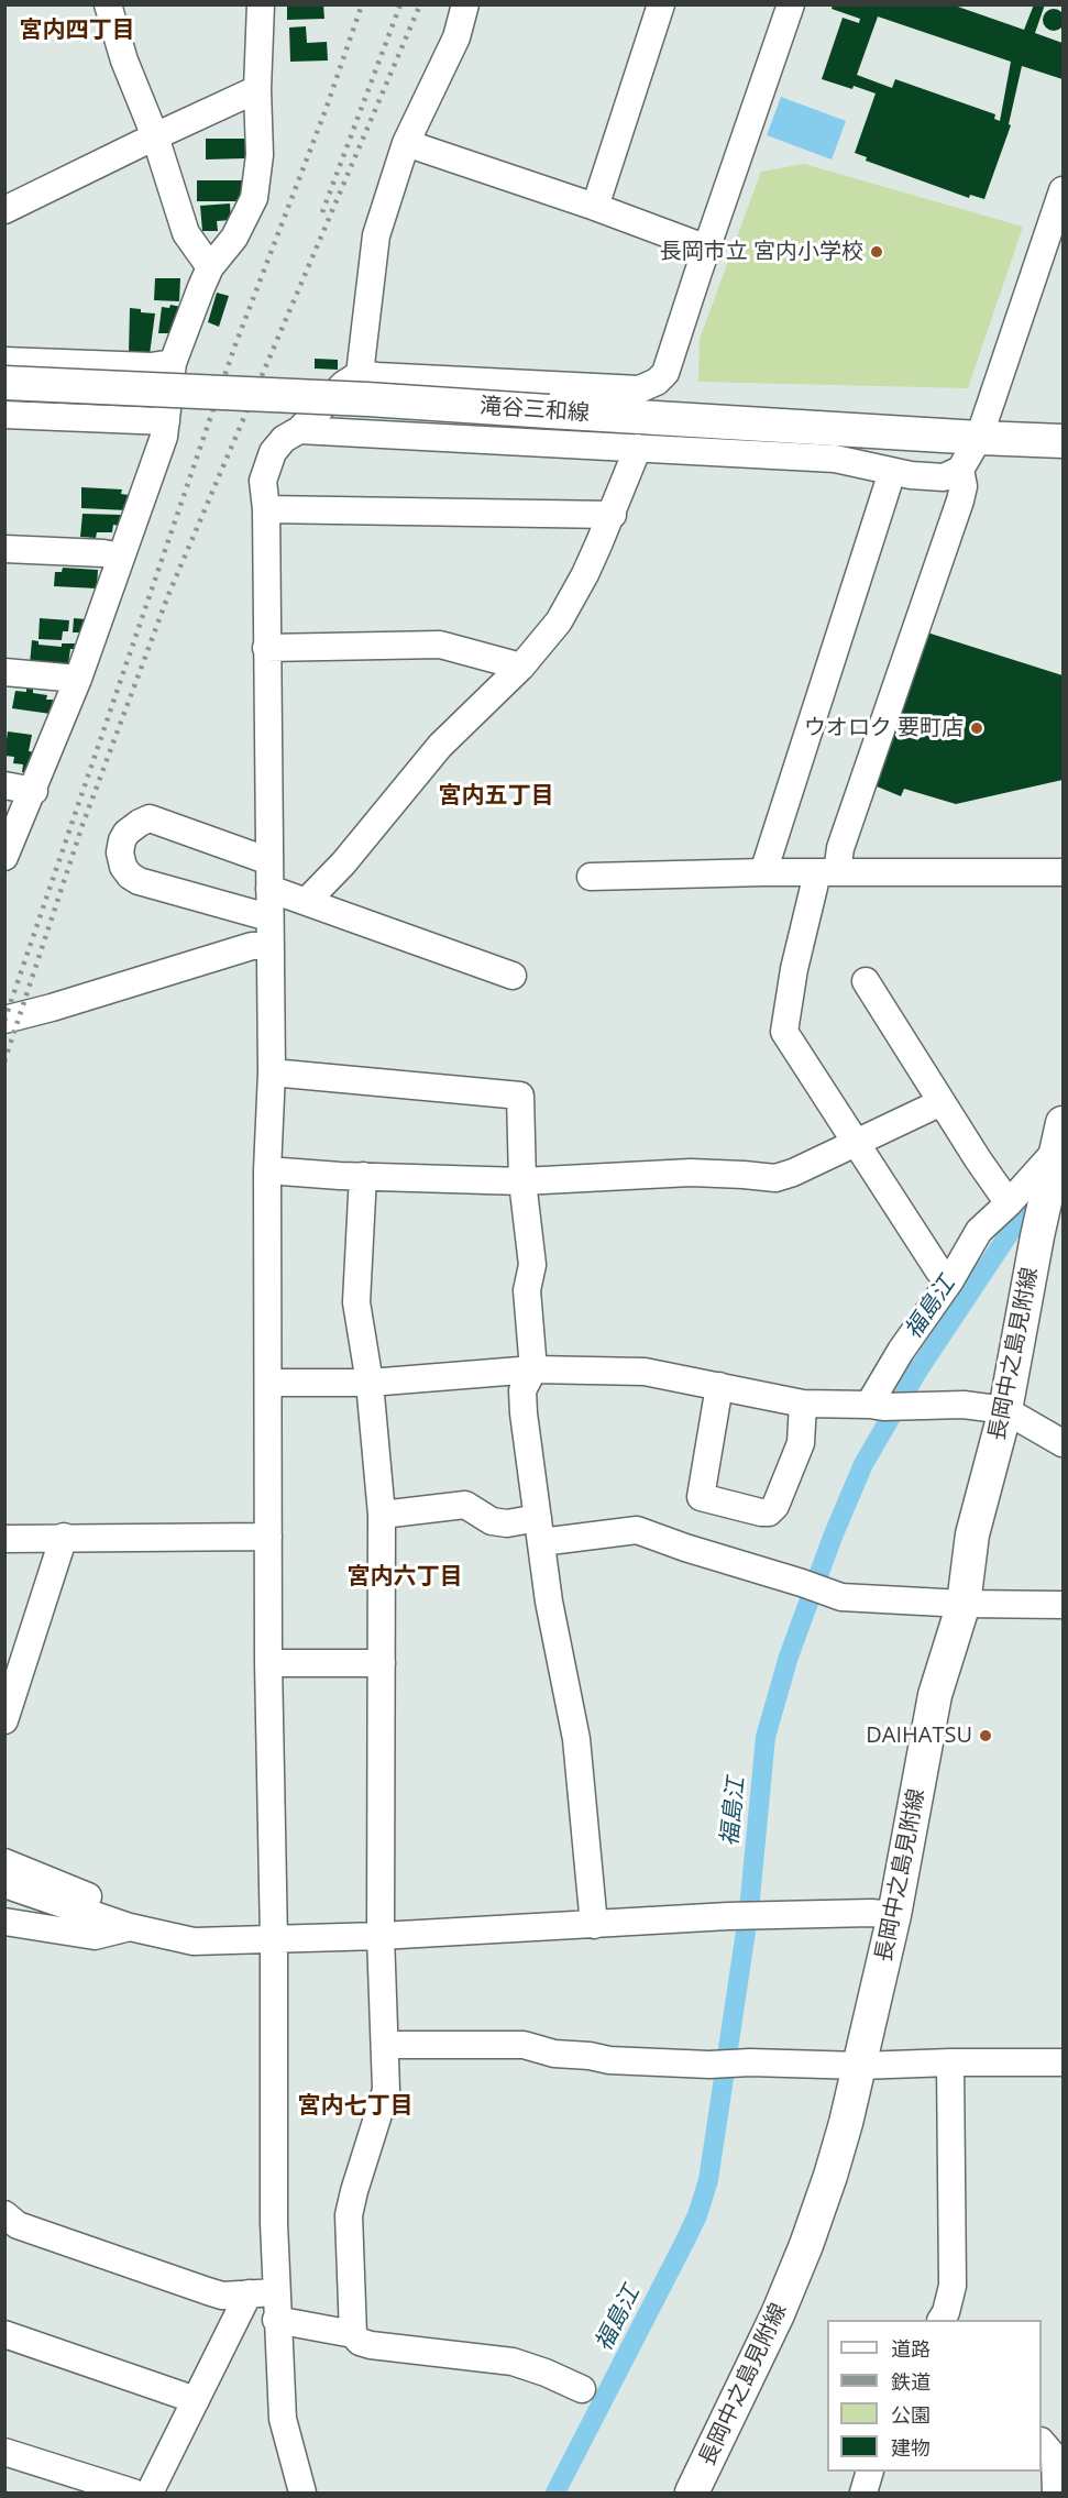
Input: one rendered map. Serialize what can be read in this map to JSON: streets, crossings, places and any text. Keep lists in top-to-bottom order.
{
  "streets": {
    "main road": ["滝谷三和線", "長岡中之島見附線"]
  },
  "districts": [
    "宮内四丁目",
    "宮内五丁目",
    "宮内六丁目",
    "宮内七丁目"
  ],
  "water": ["福島江"],
  "places": ["長岡市立 宮内小学校", "ウオロク 要町店", "DAIHATSU"],
  "legend": [
    "道路",
    "鉄道",
    "公園",
    "建物"
  ]
}
